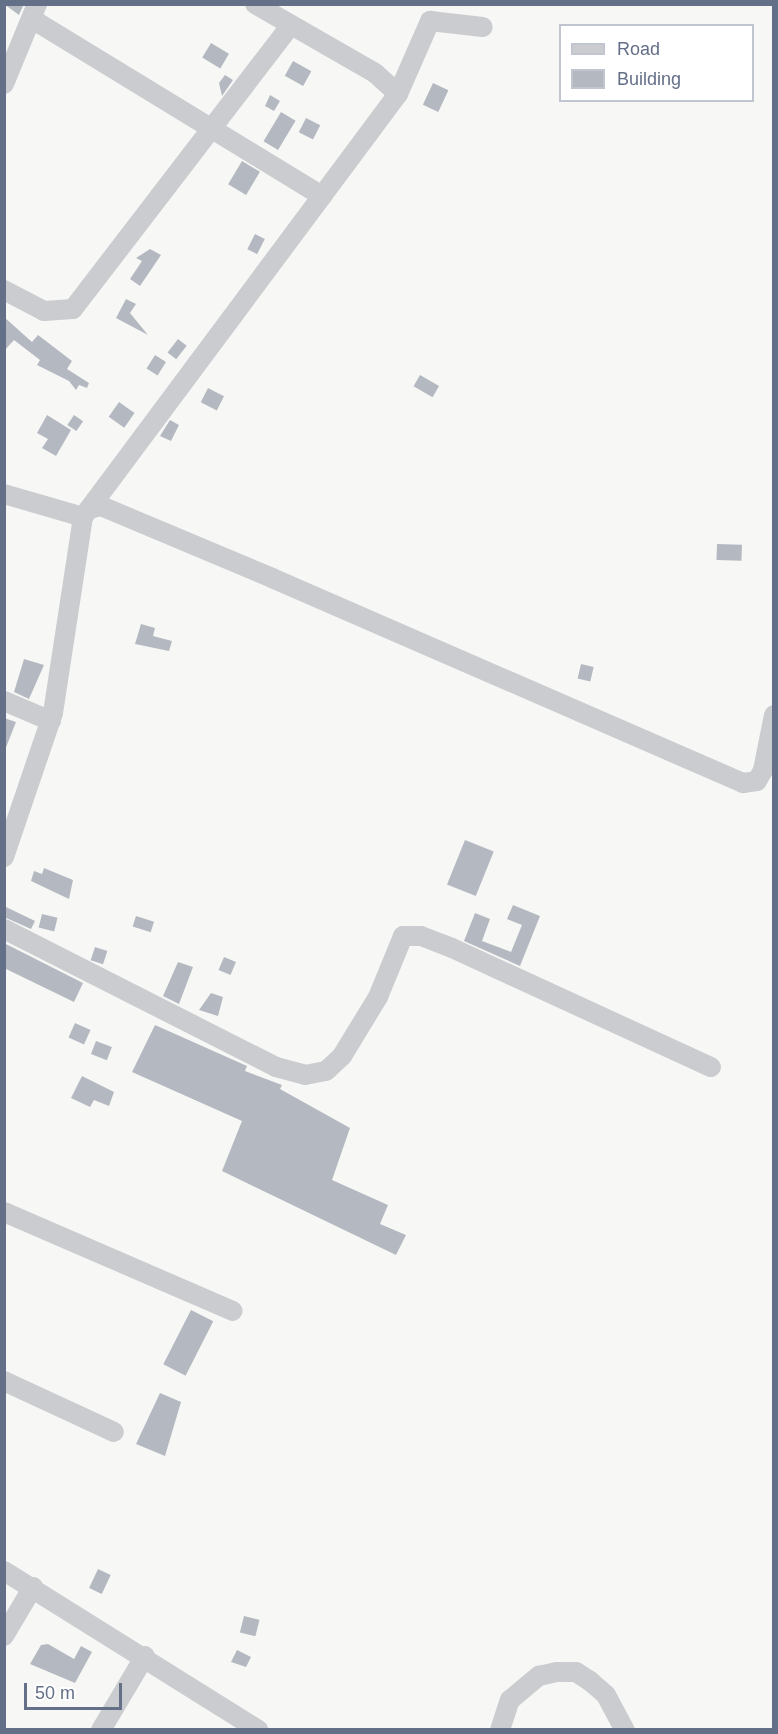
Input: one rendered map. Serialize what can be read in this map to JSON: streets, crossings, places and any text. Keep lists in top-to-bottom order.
{
  "legend": ["Road", "Building"],
  "scale_bar": "50 m"
}
